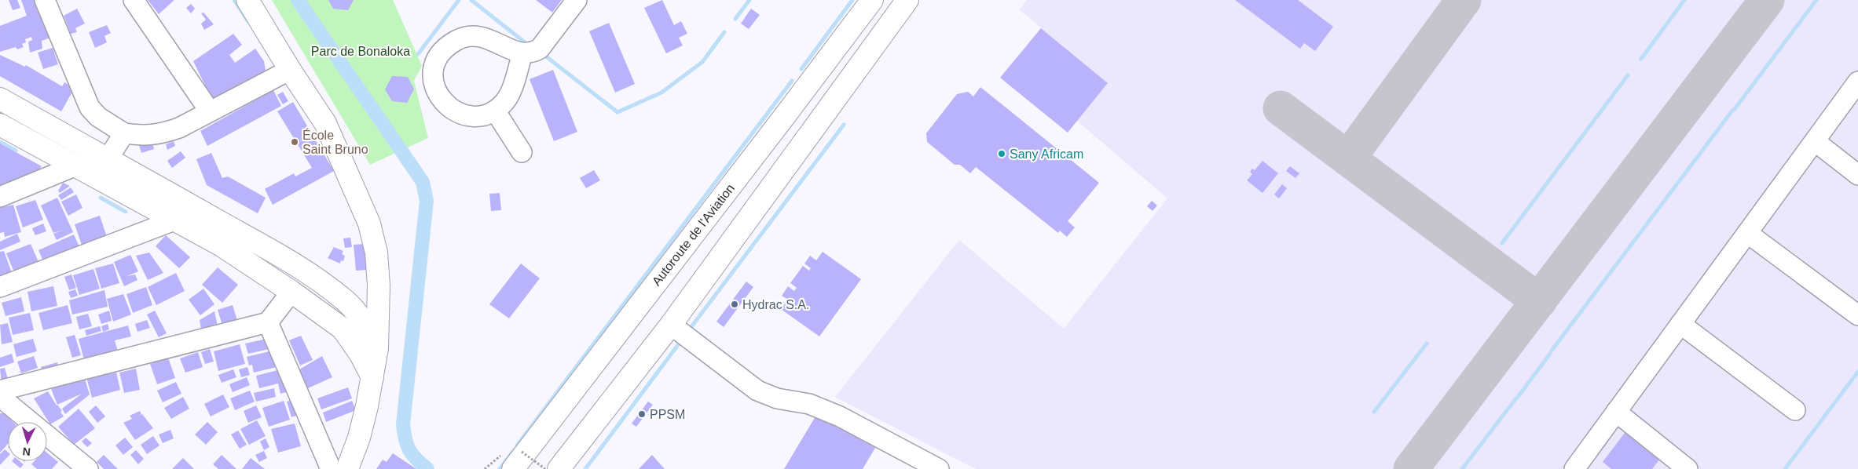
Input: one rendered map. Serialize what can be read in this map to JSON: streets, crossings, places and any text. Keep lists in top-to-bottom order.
{
  "streets": {
    "main road": ["Autoroute de l'Aviation"]
  },
  "parks": ["Parc de Bonaloka"],
  "places": [
    "École Saint Bruno",
    "Sany Africam",
    "Hydrac S.A.",
    "PPSM"
  ],
  "north": "bottom"
}
